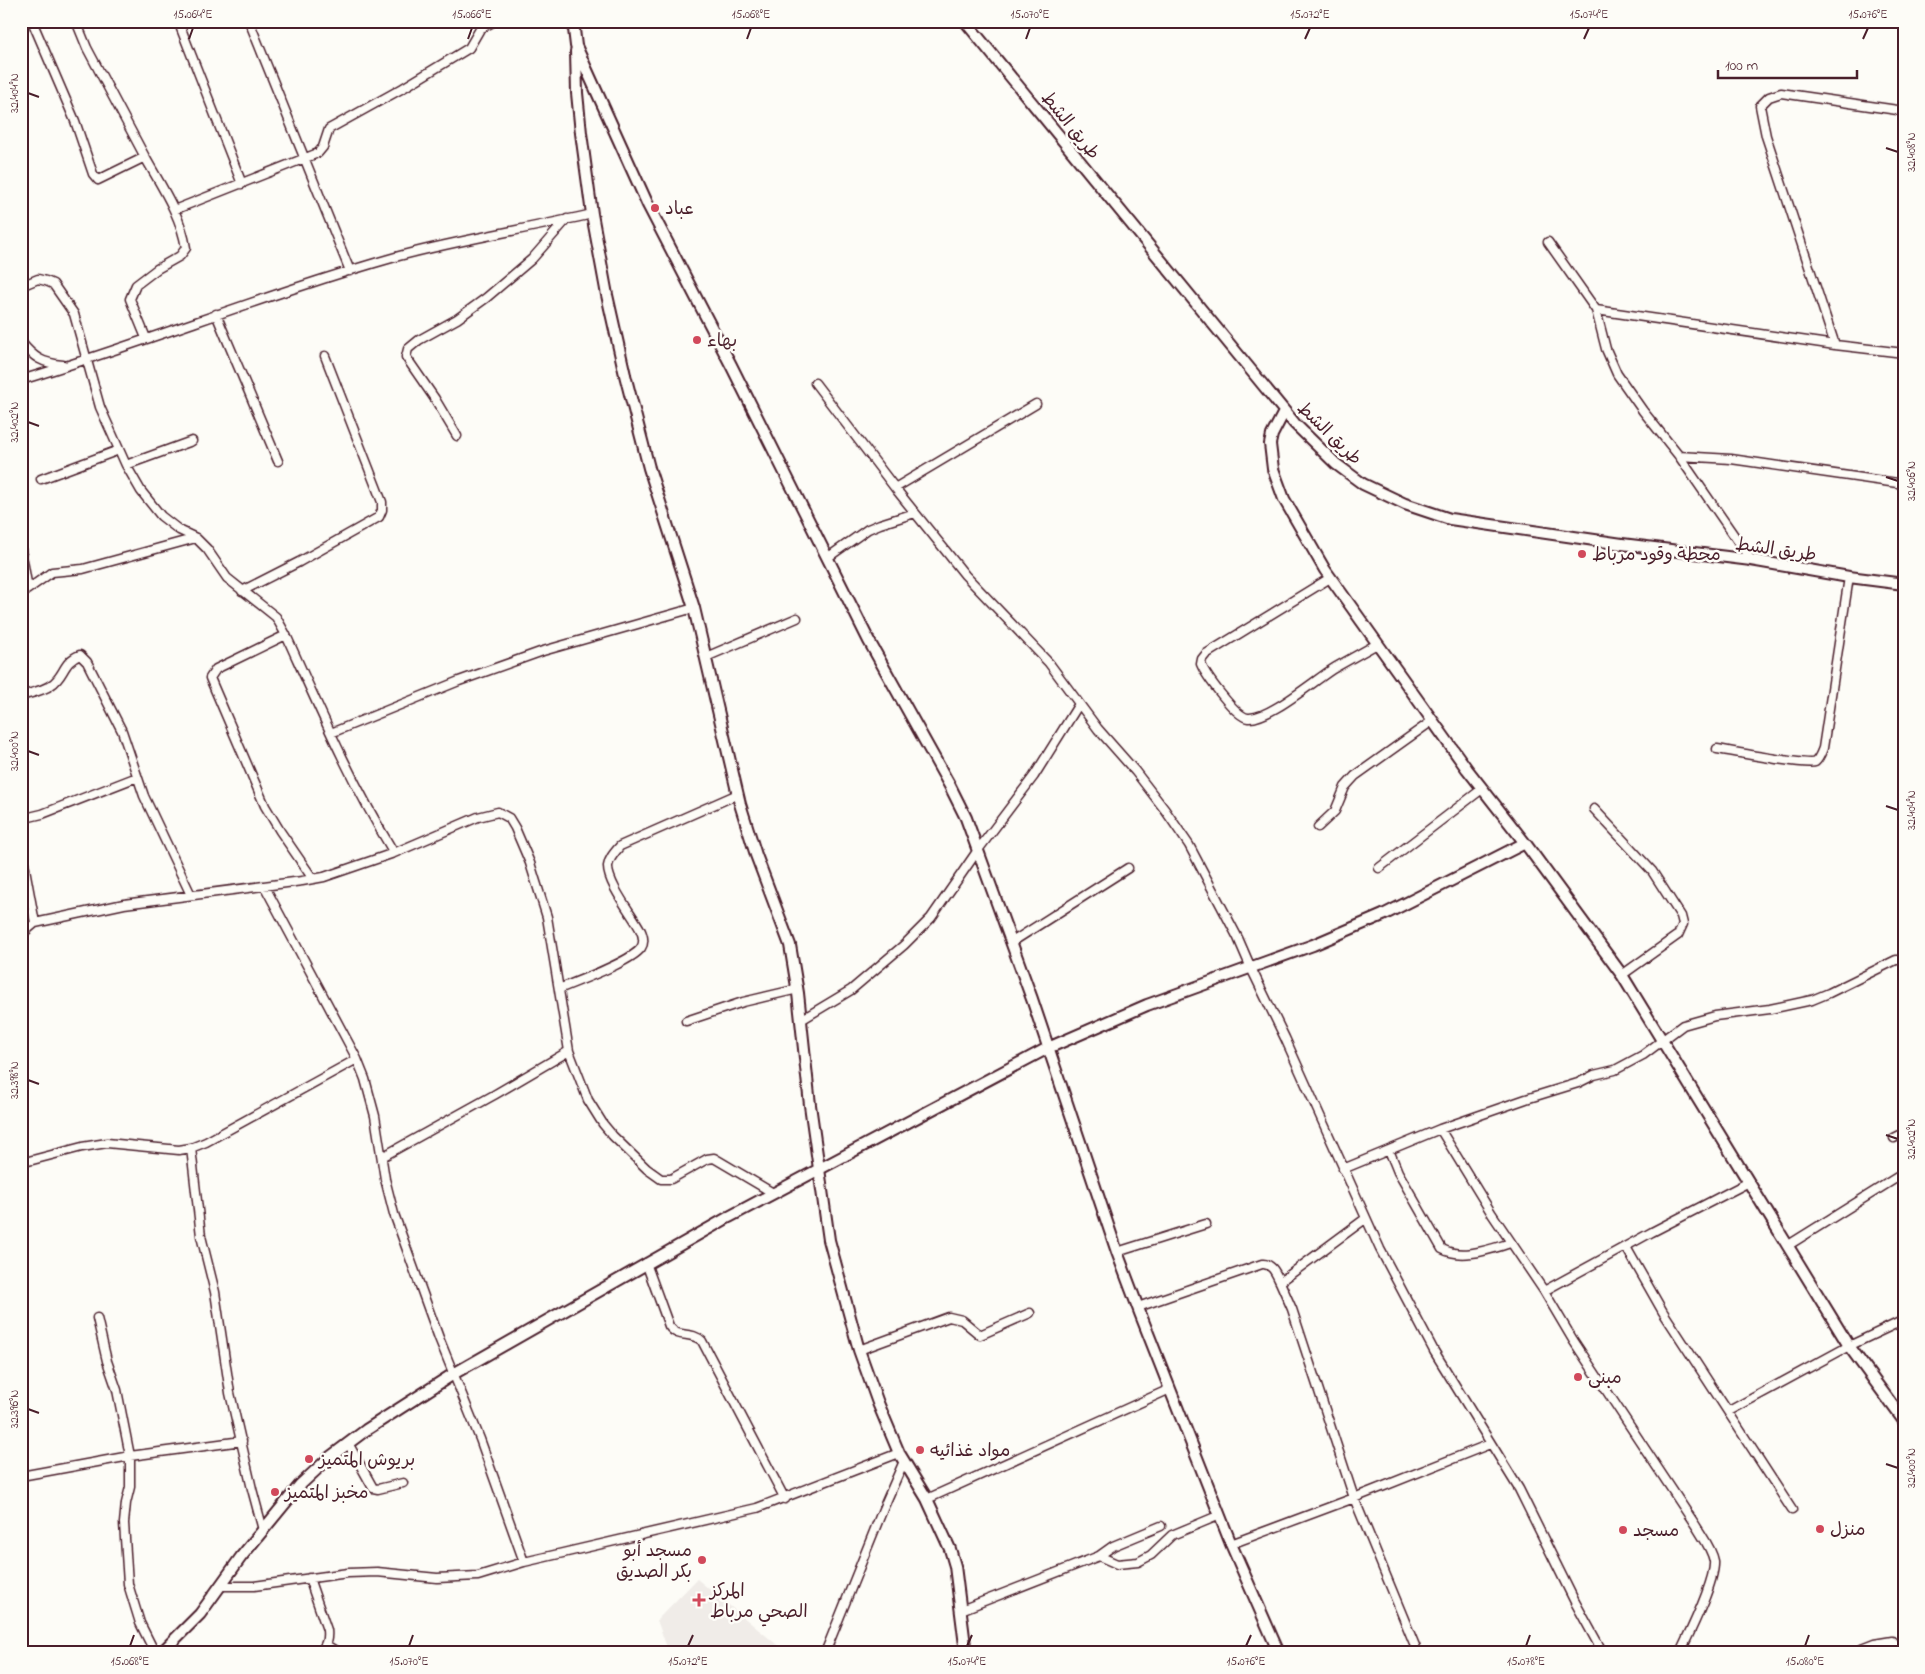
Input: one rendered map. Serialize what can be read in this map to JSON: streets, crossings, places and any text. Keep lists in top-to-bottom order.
{
  "streets": {
    "street": ["طريق الشط"]
  },
  "places": {
    "other": [
      "عباد",
      "بهاء",
      "محطة وقود مرباط",
      "مبنى",
      "مواد غذائيه",
      "بريوش المتميز",
      "مخبز المتميز",
      "منزل",
      "مسجد",
      "مسجد أبو بكر الصديق"
    ],
    "health": ["المركز الصحي مرباط"]
  },
  "scale_bar": "100 m",
  "coordinates": [
    "15.064°E",
    "15.066°E",
    "15.068°E",
    "15.070°E",
    "15.072°E",
    "15.074°E",
    "15.076°E",
    "32.404°N",
    "32.408°N",
    "32.402°N",
    "32.406°N",
    "32.400°N",
    "32.398°N",
    "32.396°N",
    "15.078°E",
    "15.080°E"
  ]
}
